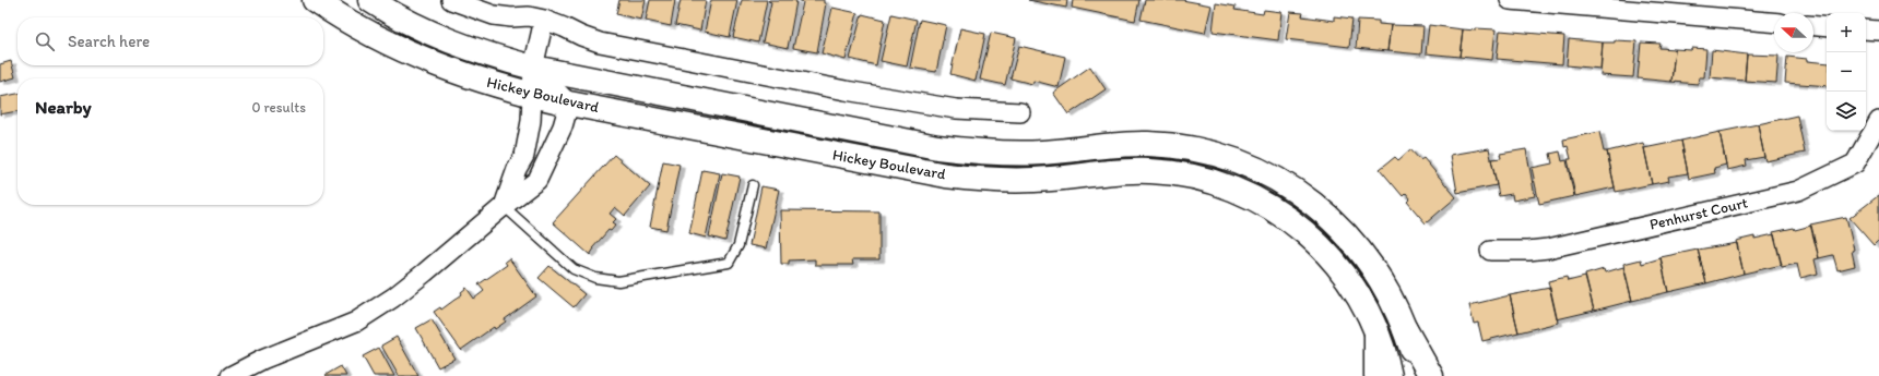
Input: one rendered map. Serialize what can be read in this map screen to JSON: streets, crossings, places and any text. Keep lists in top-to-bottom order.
{
  "streets": {
    "main road": ["Hickey Boulevard"],
    "street": ["Penhurst Court"]
  },
  "north": "left",
  "page": {
    "map_buttons": ["+", "−"],
    "search": "Search here",
    "heading": ["Nearby", "0 results"]
  }
}
